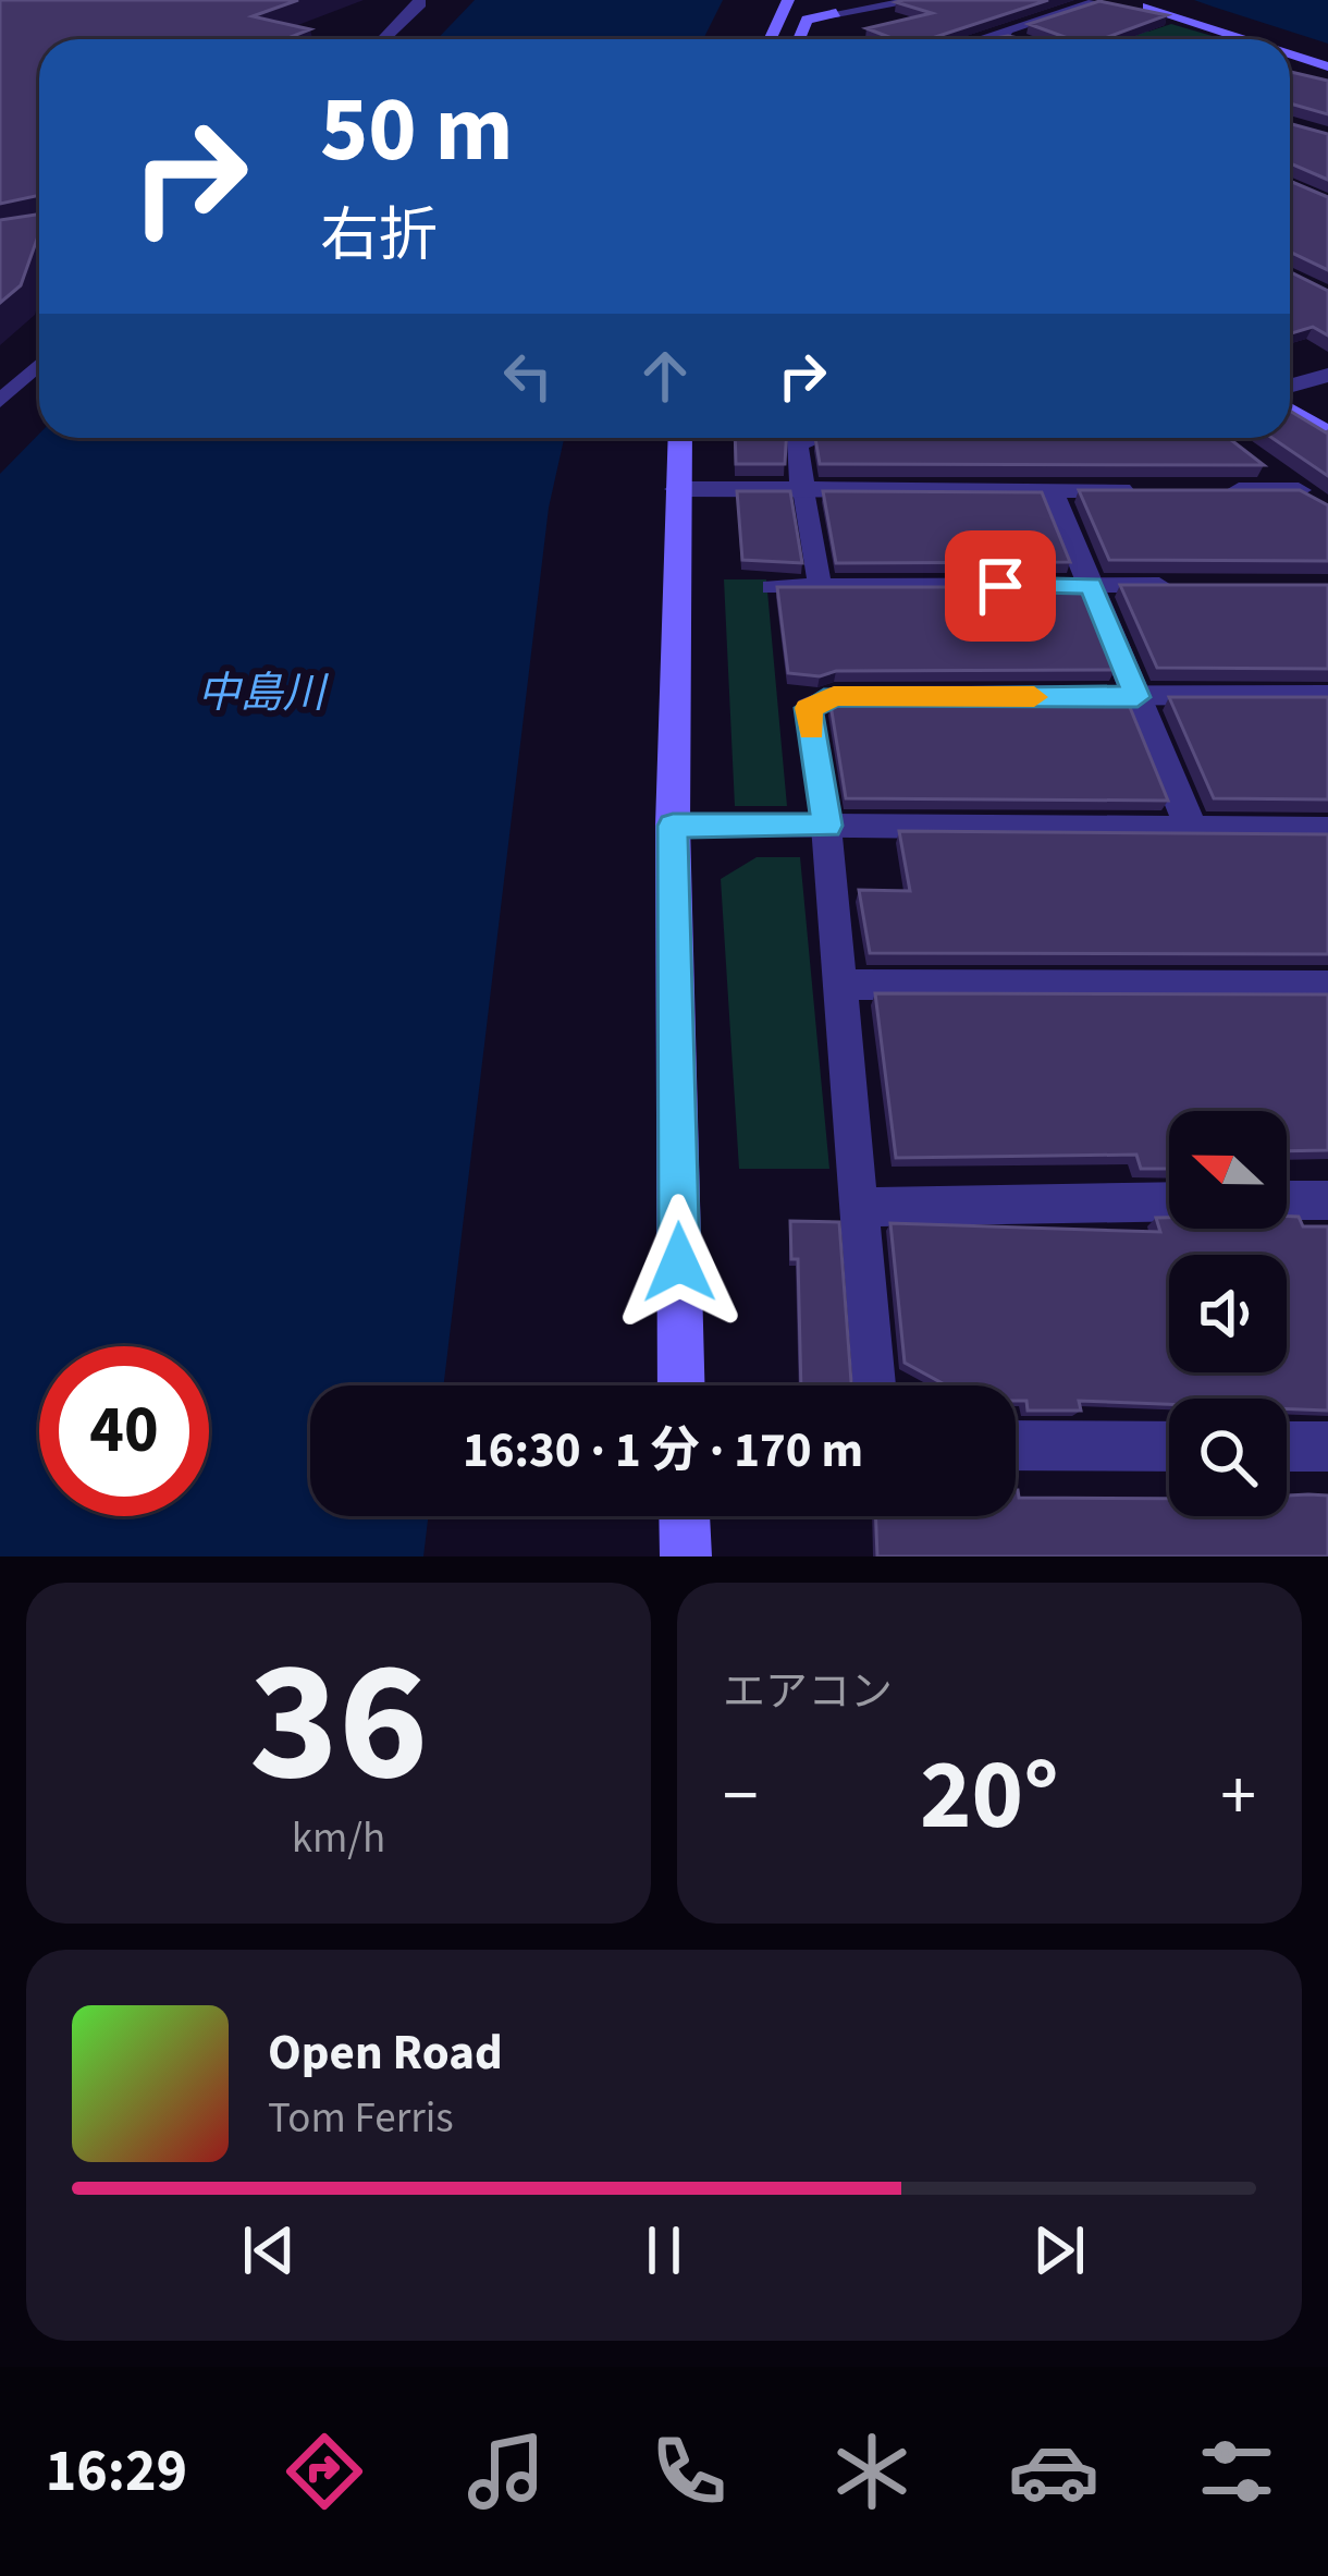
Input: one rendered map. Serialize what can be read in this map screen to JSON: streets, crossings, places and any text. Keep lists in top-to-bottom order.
{
  "water": ["中島川"],
  "north": "left",
  "page": {
    "turn": ["50 m", "右折"],
    "limit": "40",
    "trip": "16:30 · 1 分 · 170 m",
    "tile": [
      ["36", "km/h"],
      "エアコン"
    ],
    "heat": ["−", "20°", "+"],
    "song": ["Open Road", "Tom Ferris"],
    "tabs": "16:29"
  }
}
